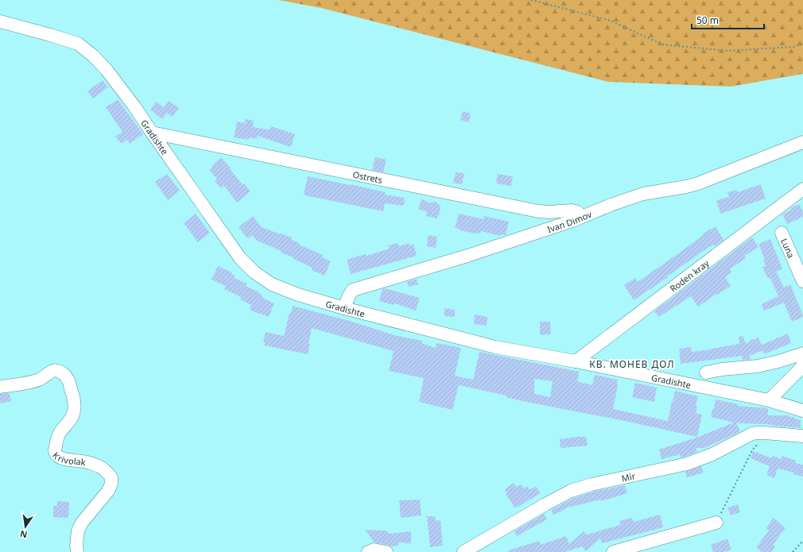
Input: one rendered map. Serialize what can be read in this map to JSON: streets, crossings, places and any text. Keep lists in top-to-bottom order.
{
  "streets": {
    "street": [
      "Gradishte",
      "Ostrets",
      "Ivan Dimov",
      "Luna",
      "Roden kray",
      "Krivolak",
      "Mir"
    ]
  },
  "crossings": [
    ["Gradishte", "Ostrets"],
    ["Gradishte", "Ivan Dimov"],
    ["Gradishte", "Roden kray"],
    ["Ostrets", "Ivan Dimov"]
  ],
  "districts": ["КВ. МОНЕВ ДОЛ"],
  "scale_bar": "50 m",
  "north": "bottom"
}
